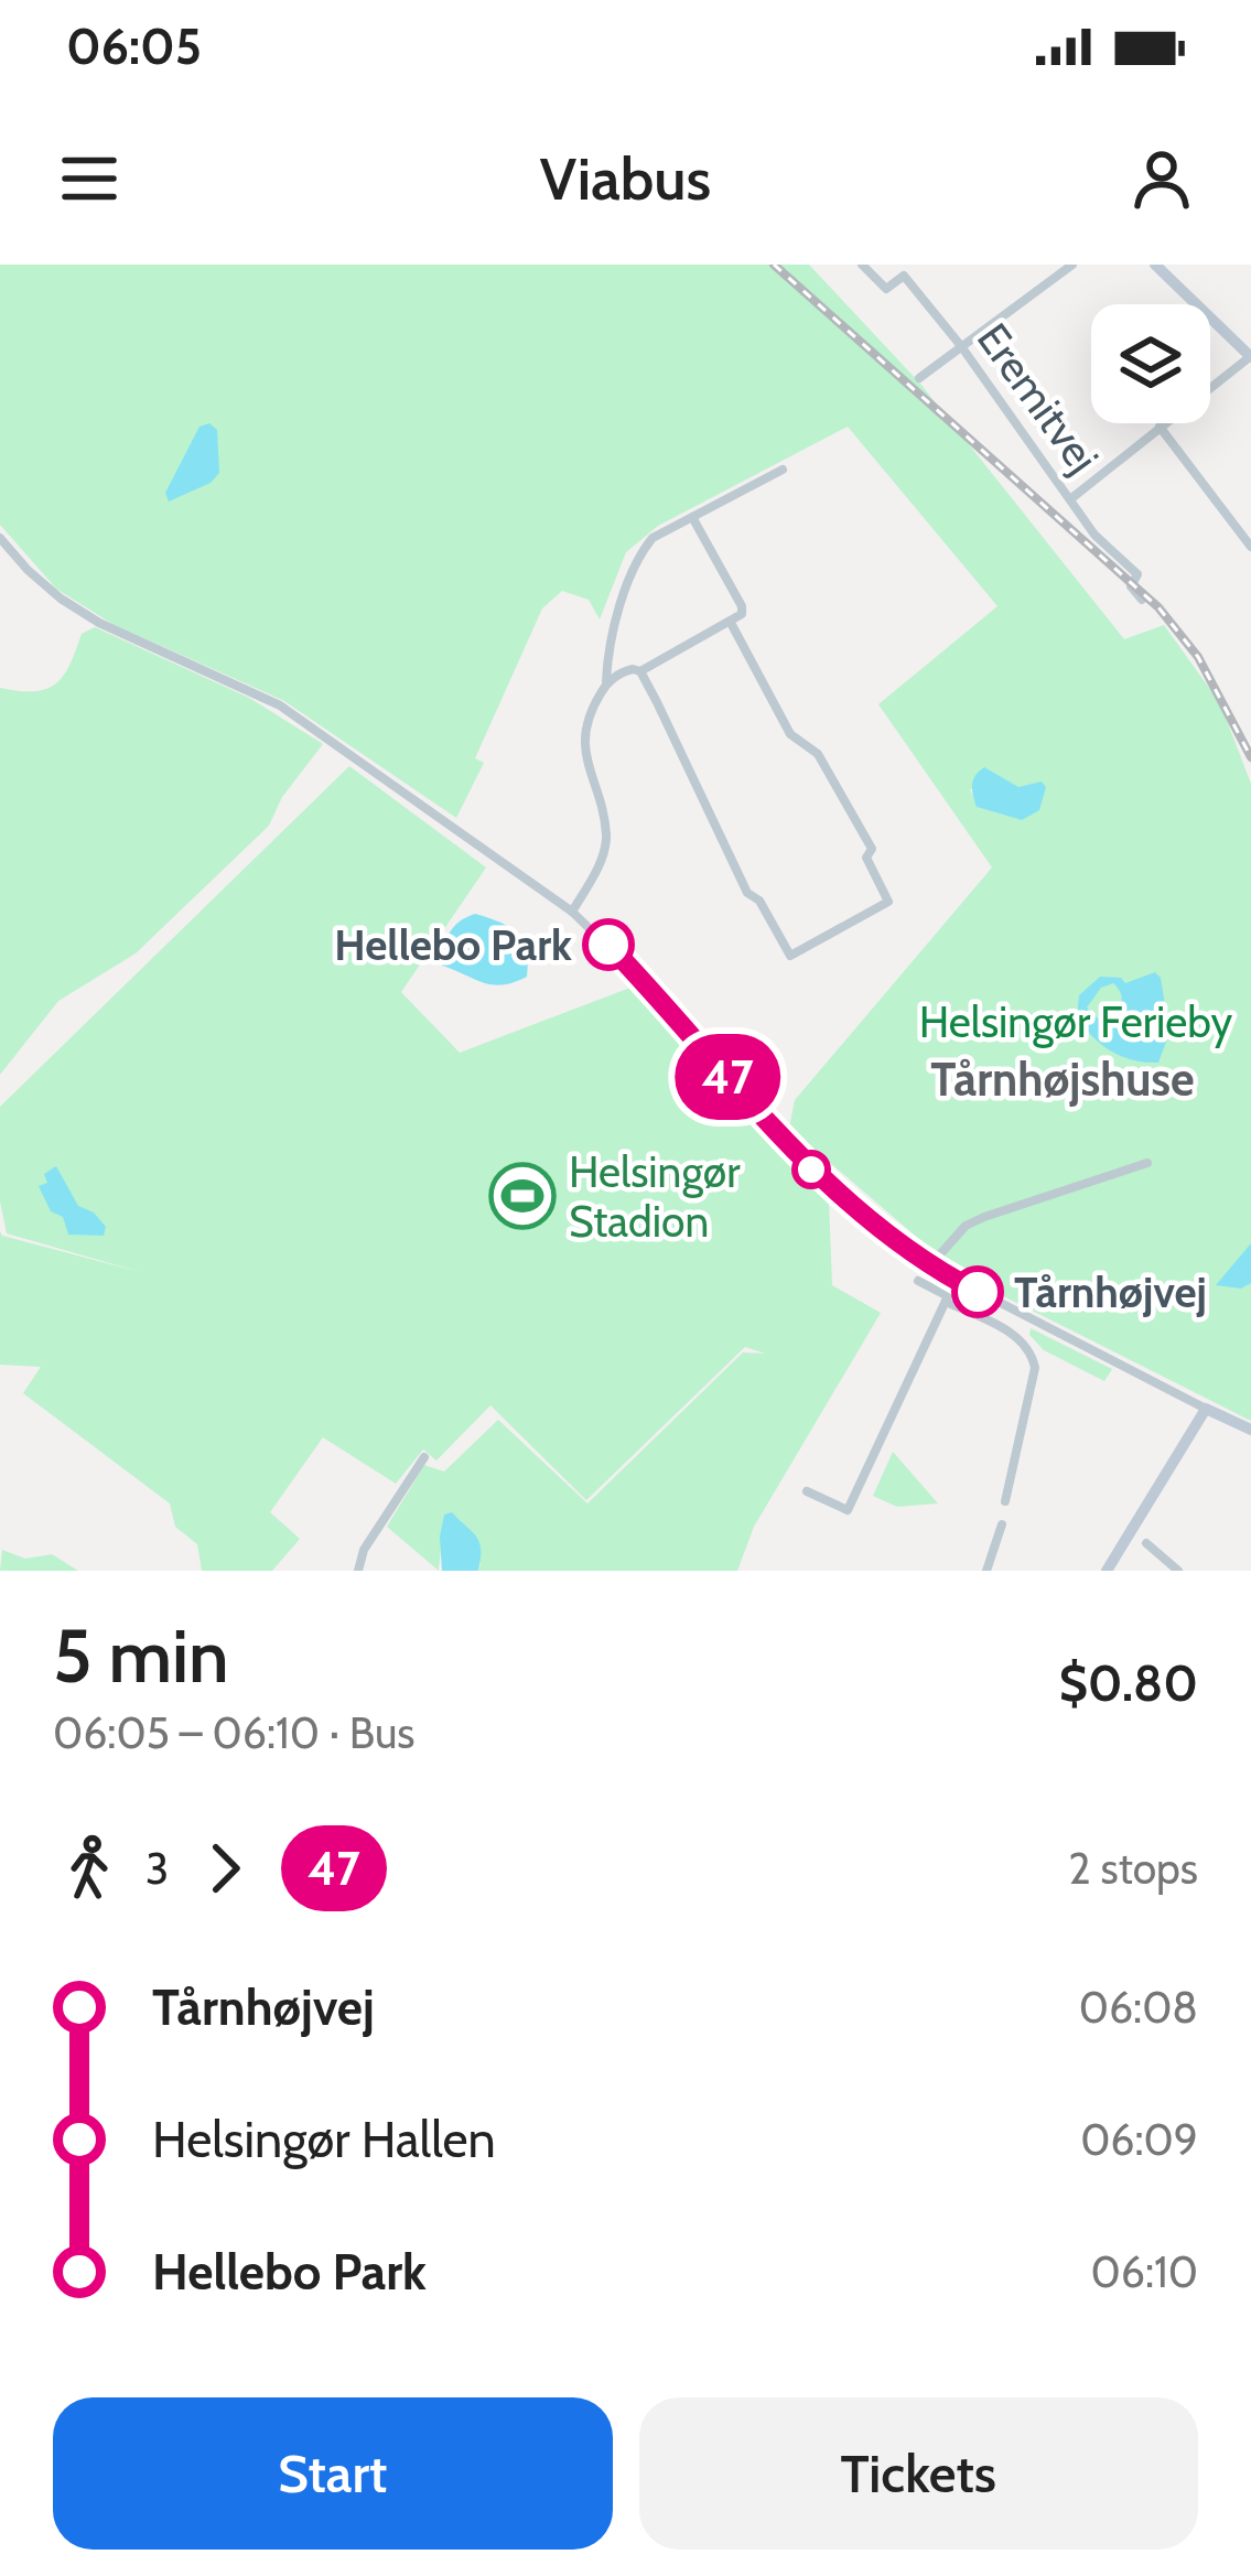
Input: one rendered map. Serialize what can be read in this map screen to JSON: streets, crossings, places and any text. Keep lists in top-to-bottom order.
{
  "streets": {
    "street": ["Eremitvej"]
  },
  "districts": ["Tårnhøjshuse"],
  "parks": ["Helsingør Ferieby"],
  "places": {
    "other": ["Hellebo Park", "Tårnhøjvej"],
    "sports": ["Helsingør Stadion"]
  },
  "lines": ["bus line 47"],
  "page": {
    "status": "06:05",
    "header": "Viabus",
    "on_map": "47",
    "heading": ["5 min", "06:05 – 06:10 · Bus", "$0.80"],
    "legs": ["3", "47", "2 stops"],
    "list": [
      {
        "name": "Tårnhøjvej",
        "value": "06:08"
      },
      {
        "name": "Helsingør Hallen",
        "value": "06:09"
      },
      {
        "name": "Hellebo Park",
        "value": "06:10"
      }
    ],
    "buttons": ["Start", "Tickets"]
  }
}
